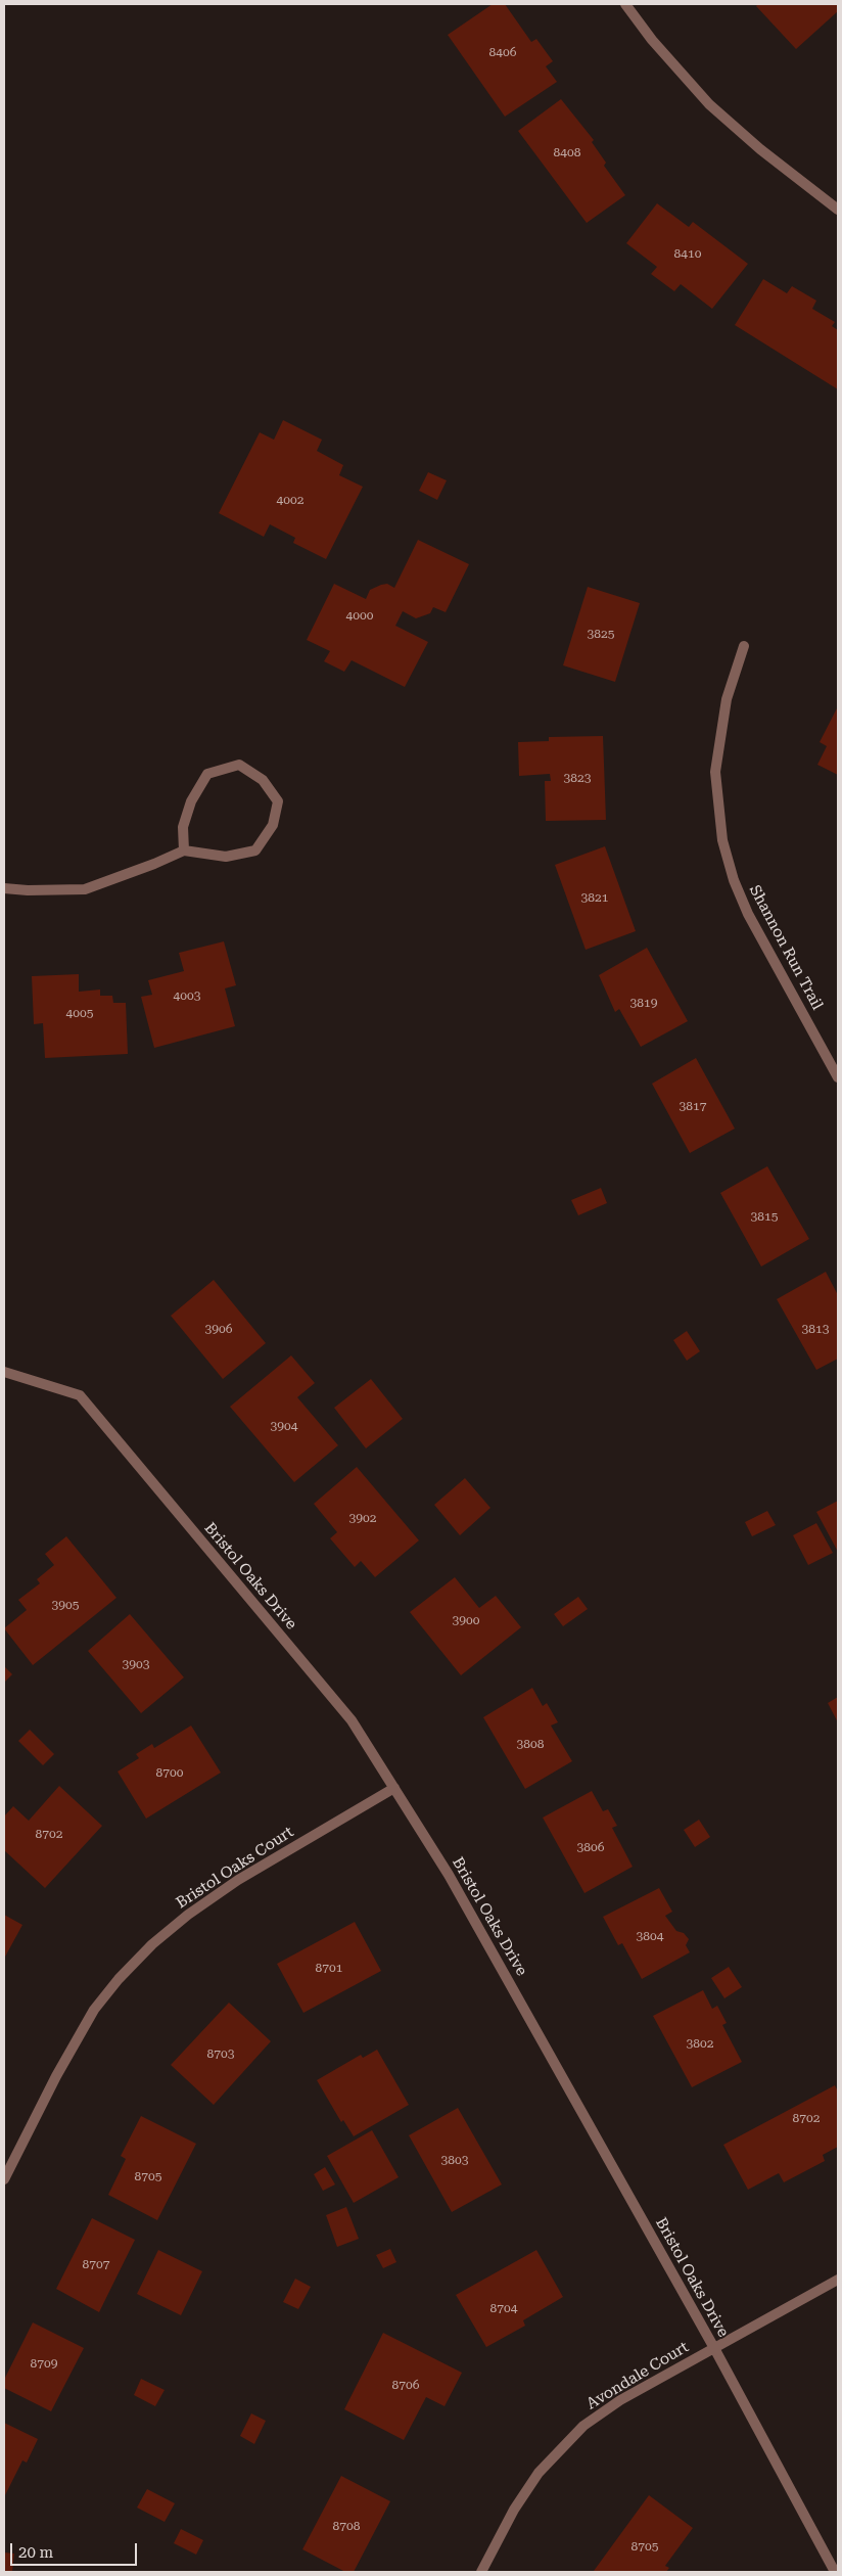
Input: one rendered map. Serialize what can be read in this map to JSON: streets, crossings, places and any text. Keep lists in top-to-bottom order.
{
  "streets": {
    "street": [
      "Shannon Run Trail",
      "Bristol Oaks Drive",
      "Bristol Oaks Court",
      "Avondale Court"
    ]
  },
  "crossings": [
    ["Bristol Oaks Drive", "Bristol Oaks Court"],
    ["Bristol Oaks Drive", "Avondale Court"]
  ],
  "house_numbers": [
    "8406",
    "8408",
    "8410",
    "4002",
    "4000",
    "3825",
    "3823",
    "3821",
    "4003",
    "3819",
    "4005",
    "3817",
    "3815",
    "3906",
    "3813",
    "3904",
    "3902",
    "3905",
    "3900",
    "3903",
    "3808",
    "8700",
    "8702",
    "3806",
    "3804",
    "8701",
    "3802",
    "8703",
    "8702",
    "3803",
    "8705",
    "8707",
    "8704",
    "8709",
    "8706",
    "8708",
    "8705"
  ],
  "scale_bar": "20 m"
}
